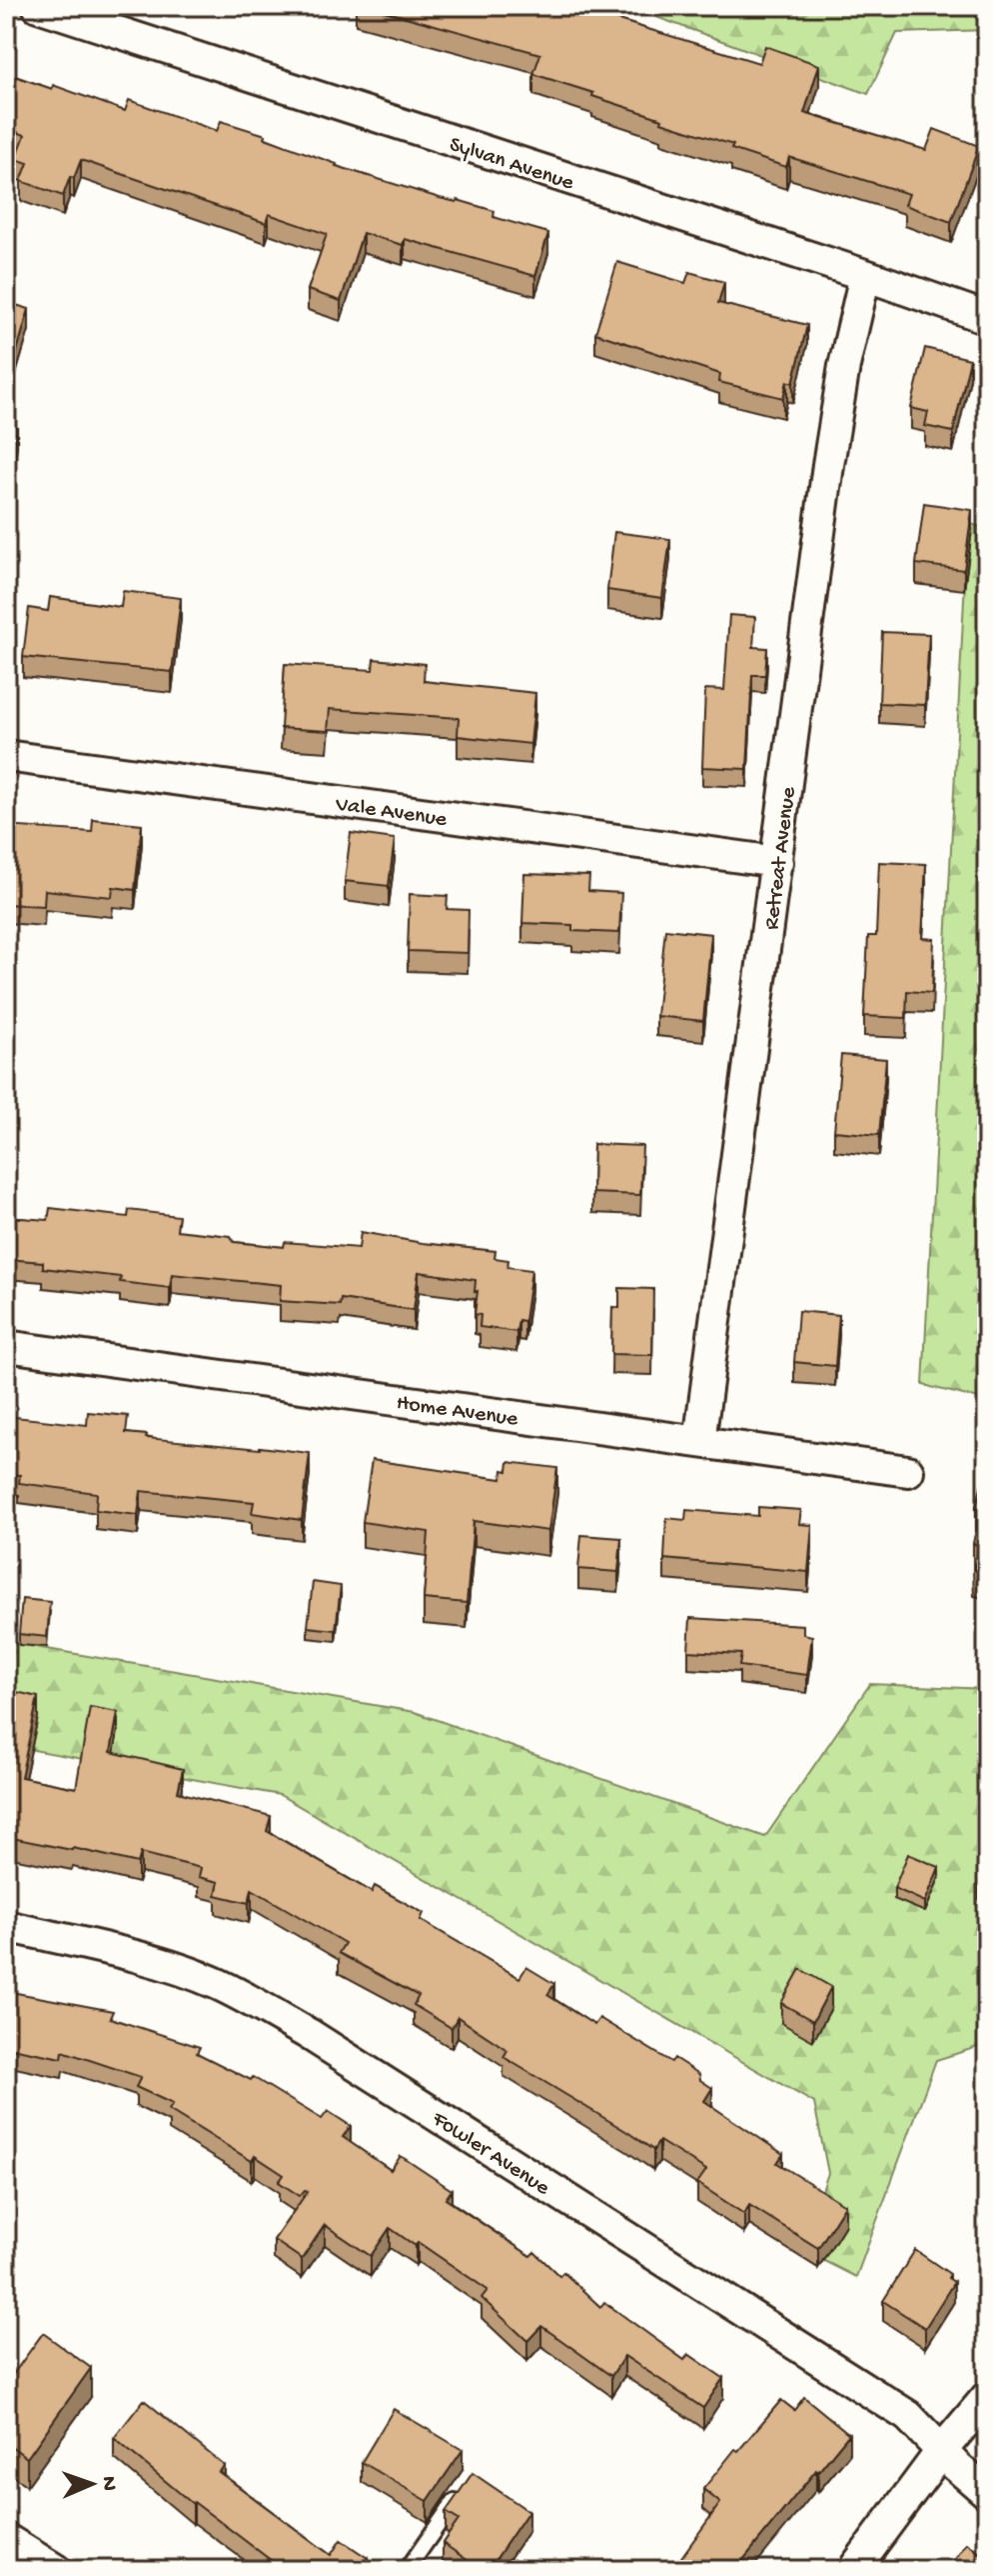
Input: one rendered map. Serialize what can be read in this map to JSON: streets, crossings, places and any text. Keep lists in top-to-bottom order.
{
  "streets": {
    "street": [
      "Sylvan Avenue",
      "Vale Avenue",
      "Retreat Avenue",
      "Home Avenue",
      "Fowler Avenue"
    ]
  },
  "crossings": [
    ["Sylvan Avenue", "Retreat Avenue"],
    ["Vale Avenue", "Retreat Avenue"],
    ["Retreat Avenue", "Home Avenue"]
  ],
  "north": "right"
}
